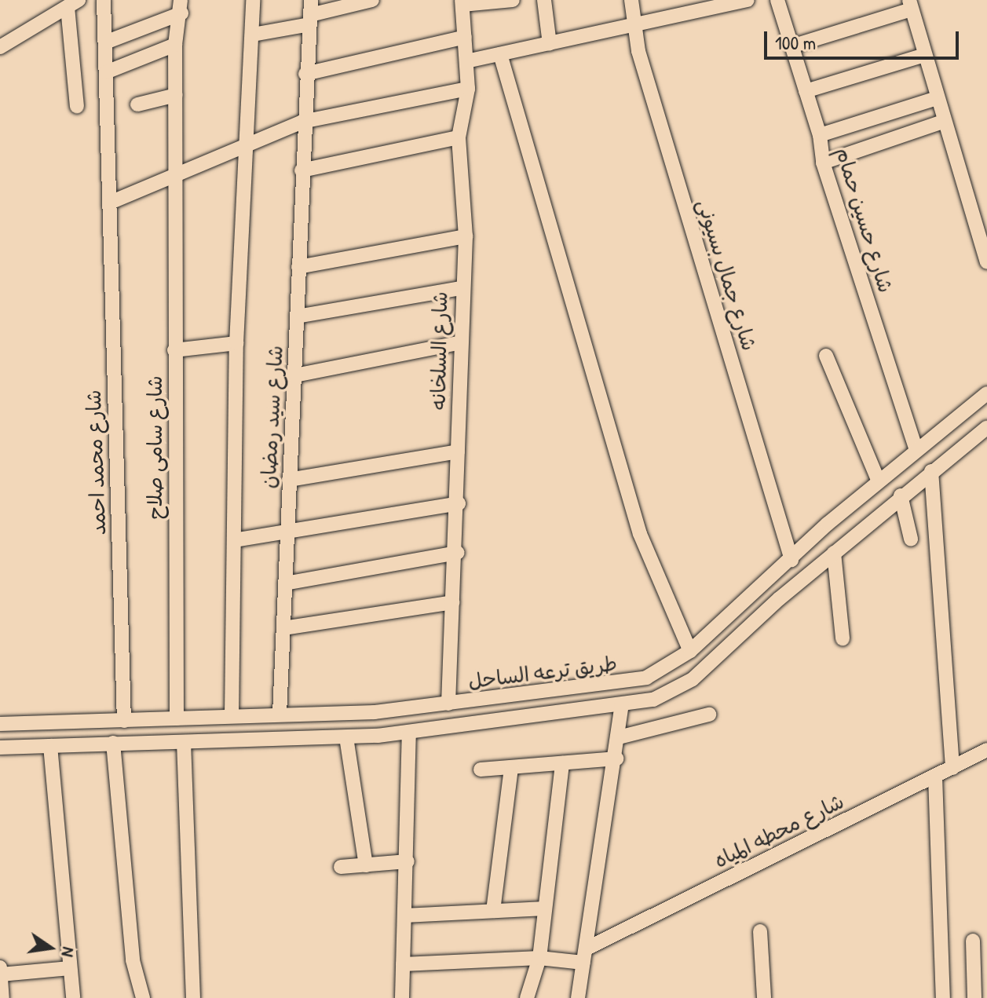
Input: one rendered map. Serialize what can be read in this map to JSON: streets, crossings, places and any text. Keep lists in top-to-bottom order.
{
  "streets": {
    "street": [
      "شارع حسين حمام",
      "شارع جمال بسيونى",
      "شارع السلخانه",
      "شارع سيد رمضان",
      "شارع سامى صلاح",
      "شارع محمد احمد",
      "طريق ترعه الساحل",
      "شارع محطه المياه"
    ]
  },
  "crossings": [
    ["شارع حسين حمام", "طريق ترعه الساحل"],
    ["شارع جمال بسيونى", "طريق ترعه الساحل"],
    ["شارع السلخانه", "طريق ترعه الساحل"],
    ["شارع سيد رمضان", "طريق ترعه الساحل"],
    ["شارع سامى صلاح", "طريق ترعه الساحل"],
    ["شارع محمد احمد", "طريق ترعه الساحل"]
  ],
  "scale_bar": "100 m",
  "north": "right"
}
